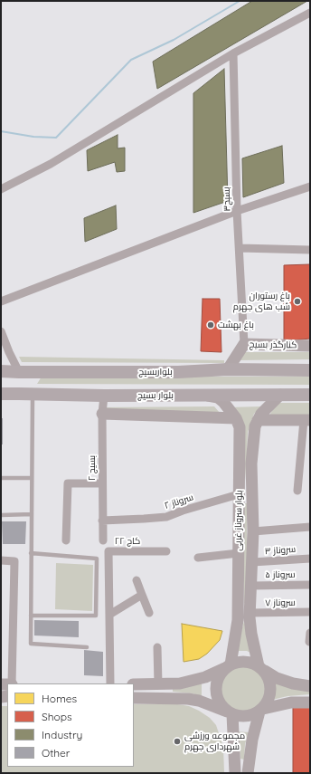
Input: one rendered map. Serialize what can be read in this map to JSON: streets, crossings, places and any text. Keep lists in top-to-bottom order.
{
  "streets": {
    "main road": ["بلواربسیج", "بلوار بسیج"],
    "street": [
      "بسیج۳",
      "کنارگذر بسیج",
      "بسیج ۲",
      "سروناز ۲",
      "بلوار سروناز غربی",
      "کاج ۲۲",
      "سروناز ۳",
      "سروناز ۵",
      "سروناز ۷"
    ]
  },
  "crossings": [
    ["بسیج۳", "کنارگذر بسیج"],
    ["کنارگذر بسیج", "بلواربسیج"],
    ["بلوار بسیج", "بسیج ۲"],
    ["بلوار بسیج", "بلوار سروناز غربی"],
    ["بسیج ۲", "سروناز ۲"],
    ["سروناز ۲", "بلوار سروناز غربی"],
    ["بلوار سروناز غربی", "سروناز ۳"],
    ["بلوار سروناز غربی", "سروناز ۵"],
    ["بلوار سروناز غربی", "سروناز ۷"]
  ],
  "places": ["باغ رستوران شب های جهرم", "باغ بهشت", "مجموعه ورزشی شهرداری جهرم"],
  "legend": [
    "Homes",
    "Shops",
    "Industry",
    "Other"
  ]
}
